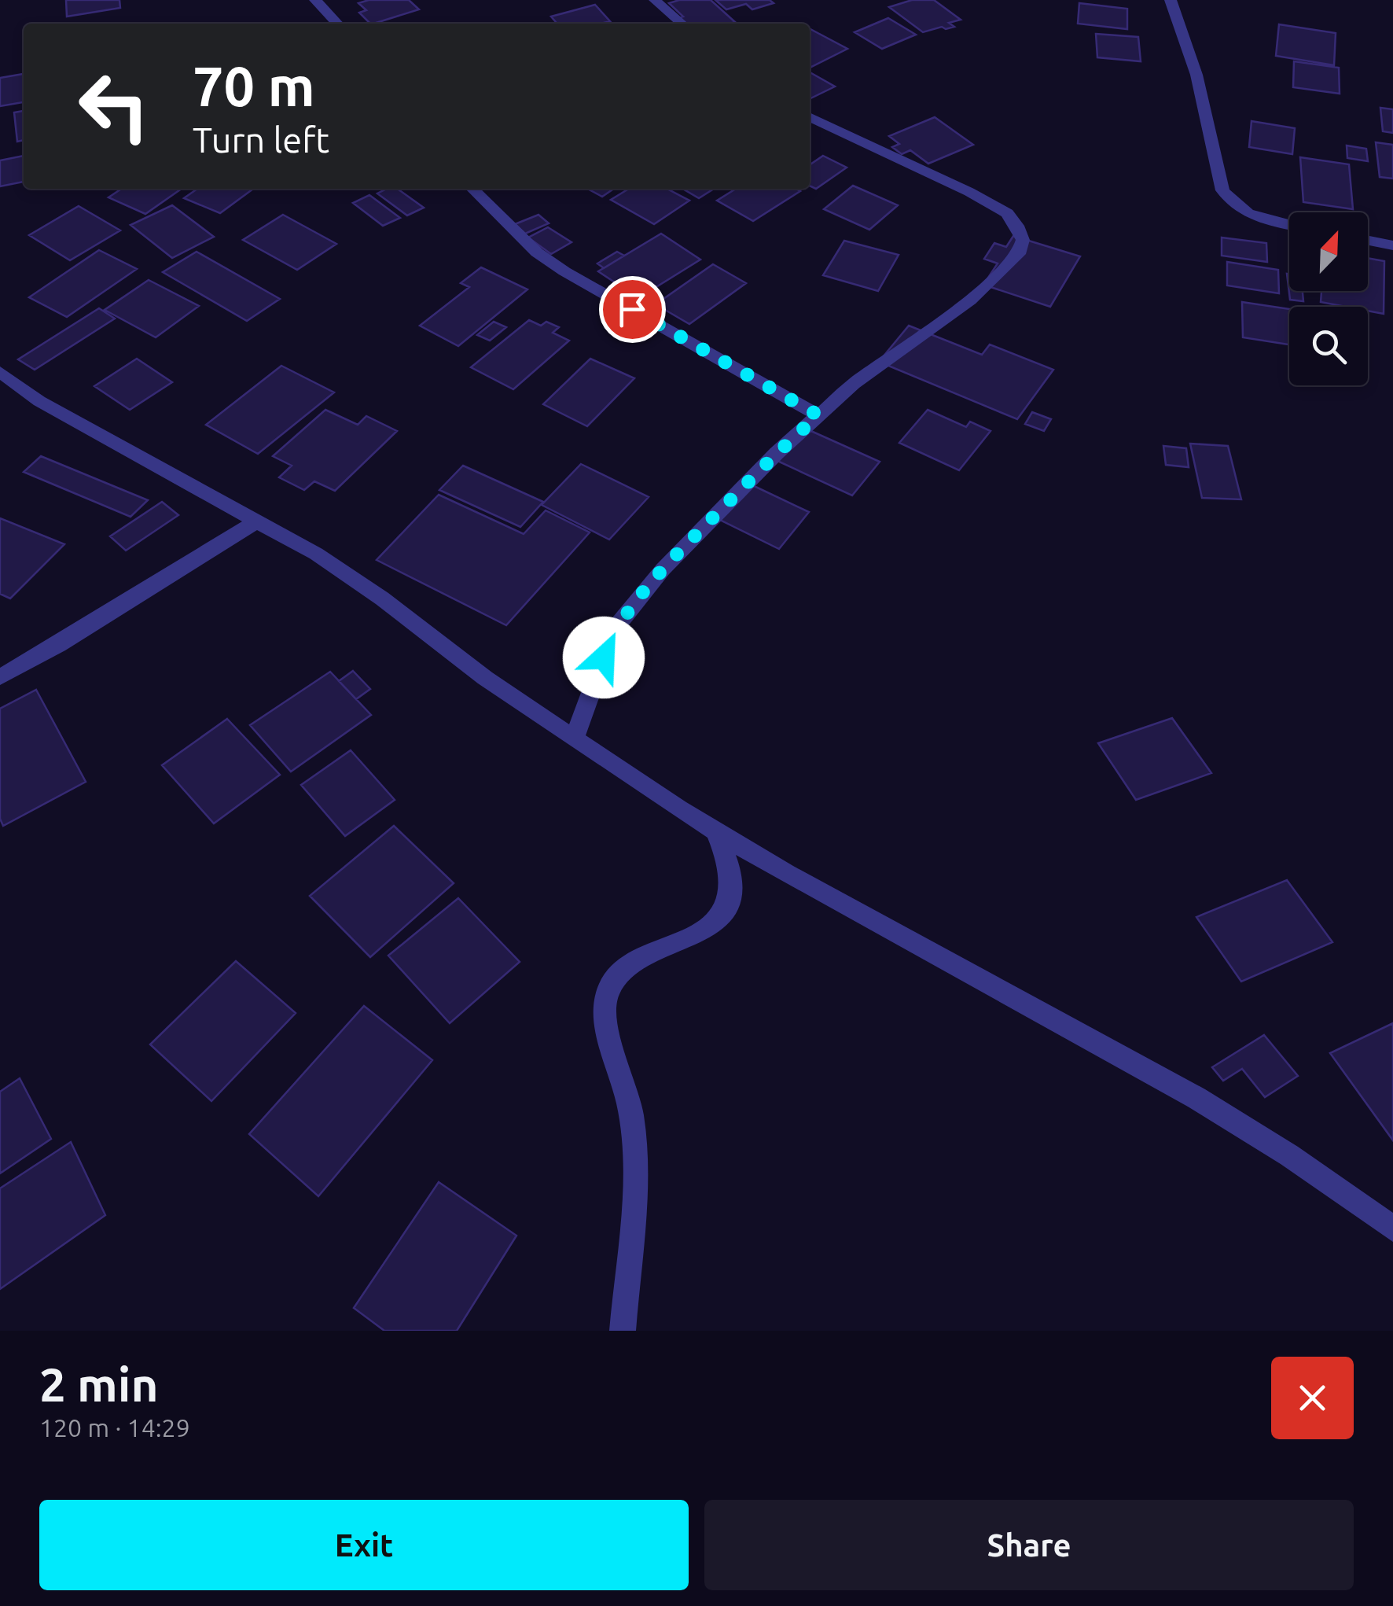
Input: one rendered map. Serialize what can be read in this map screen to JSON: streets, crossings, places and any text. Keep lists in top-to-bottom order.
{
  "north": "top right",
  "page": {
    "turn": ["70 m", "Turn left"],
    "heading": ["2 min", "120 m · 14:29"],
    "buttons": ["Exit", "Share"]
  }
}
